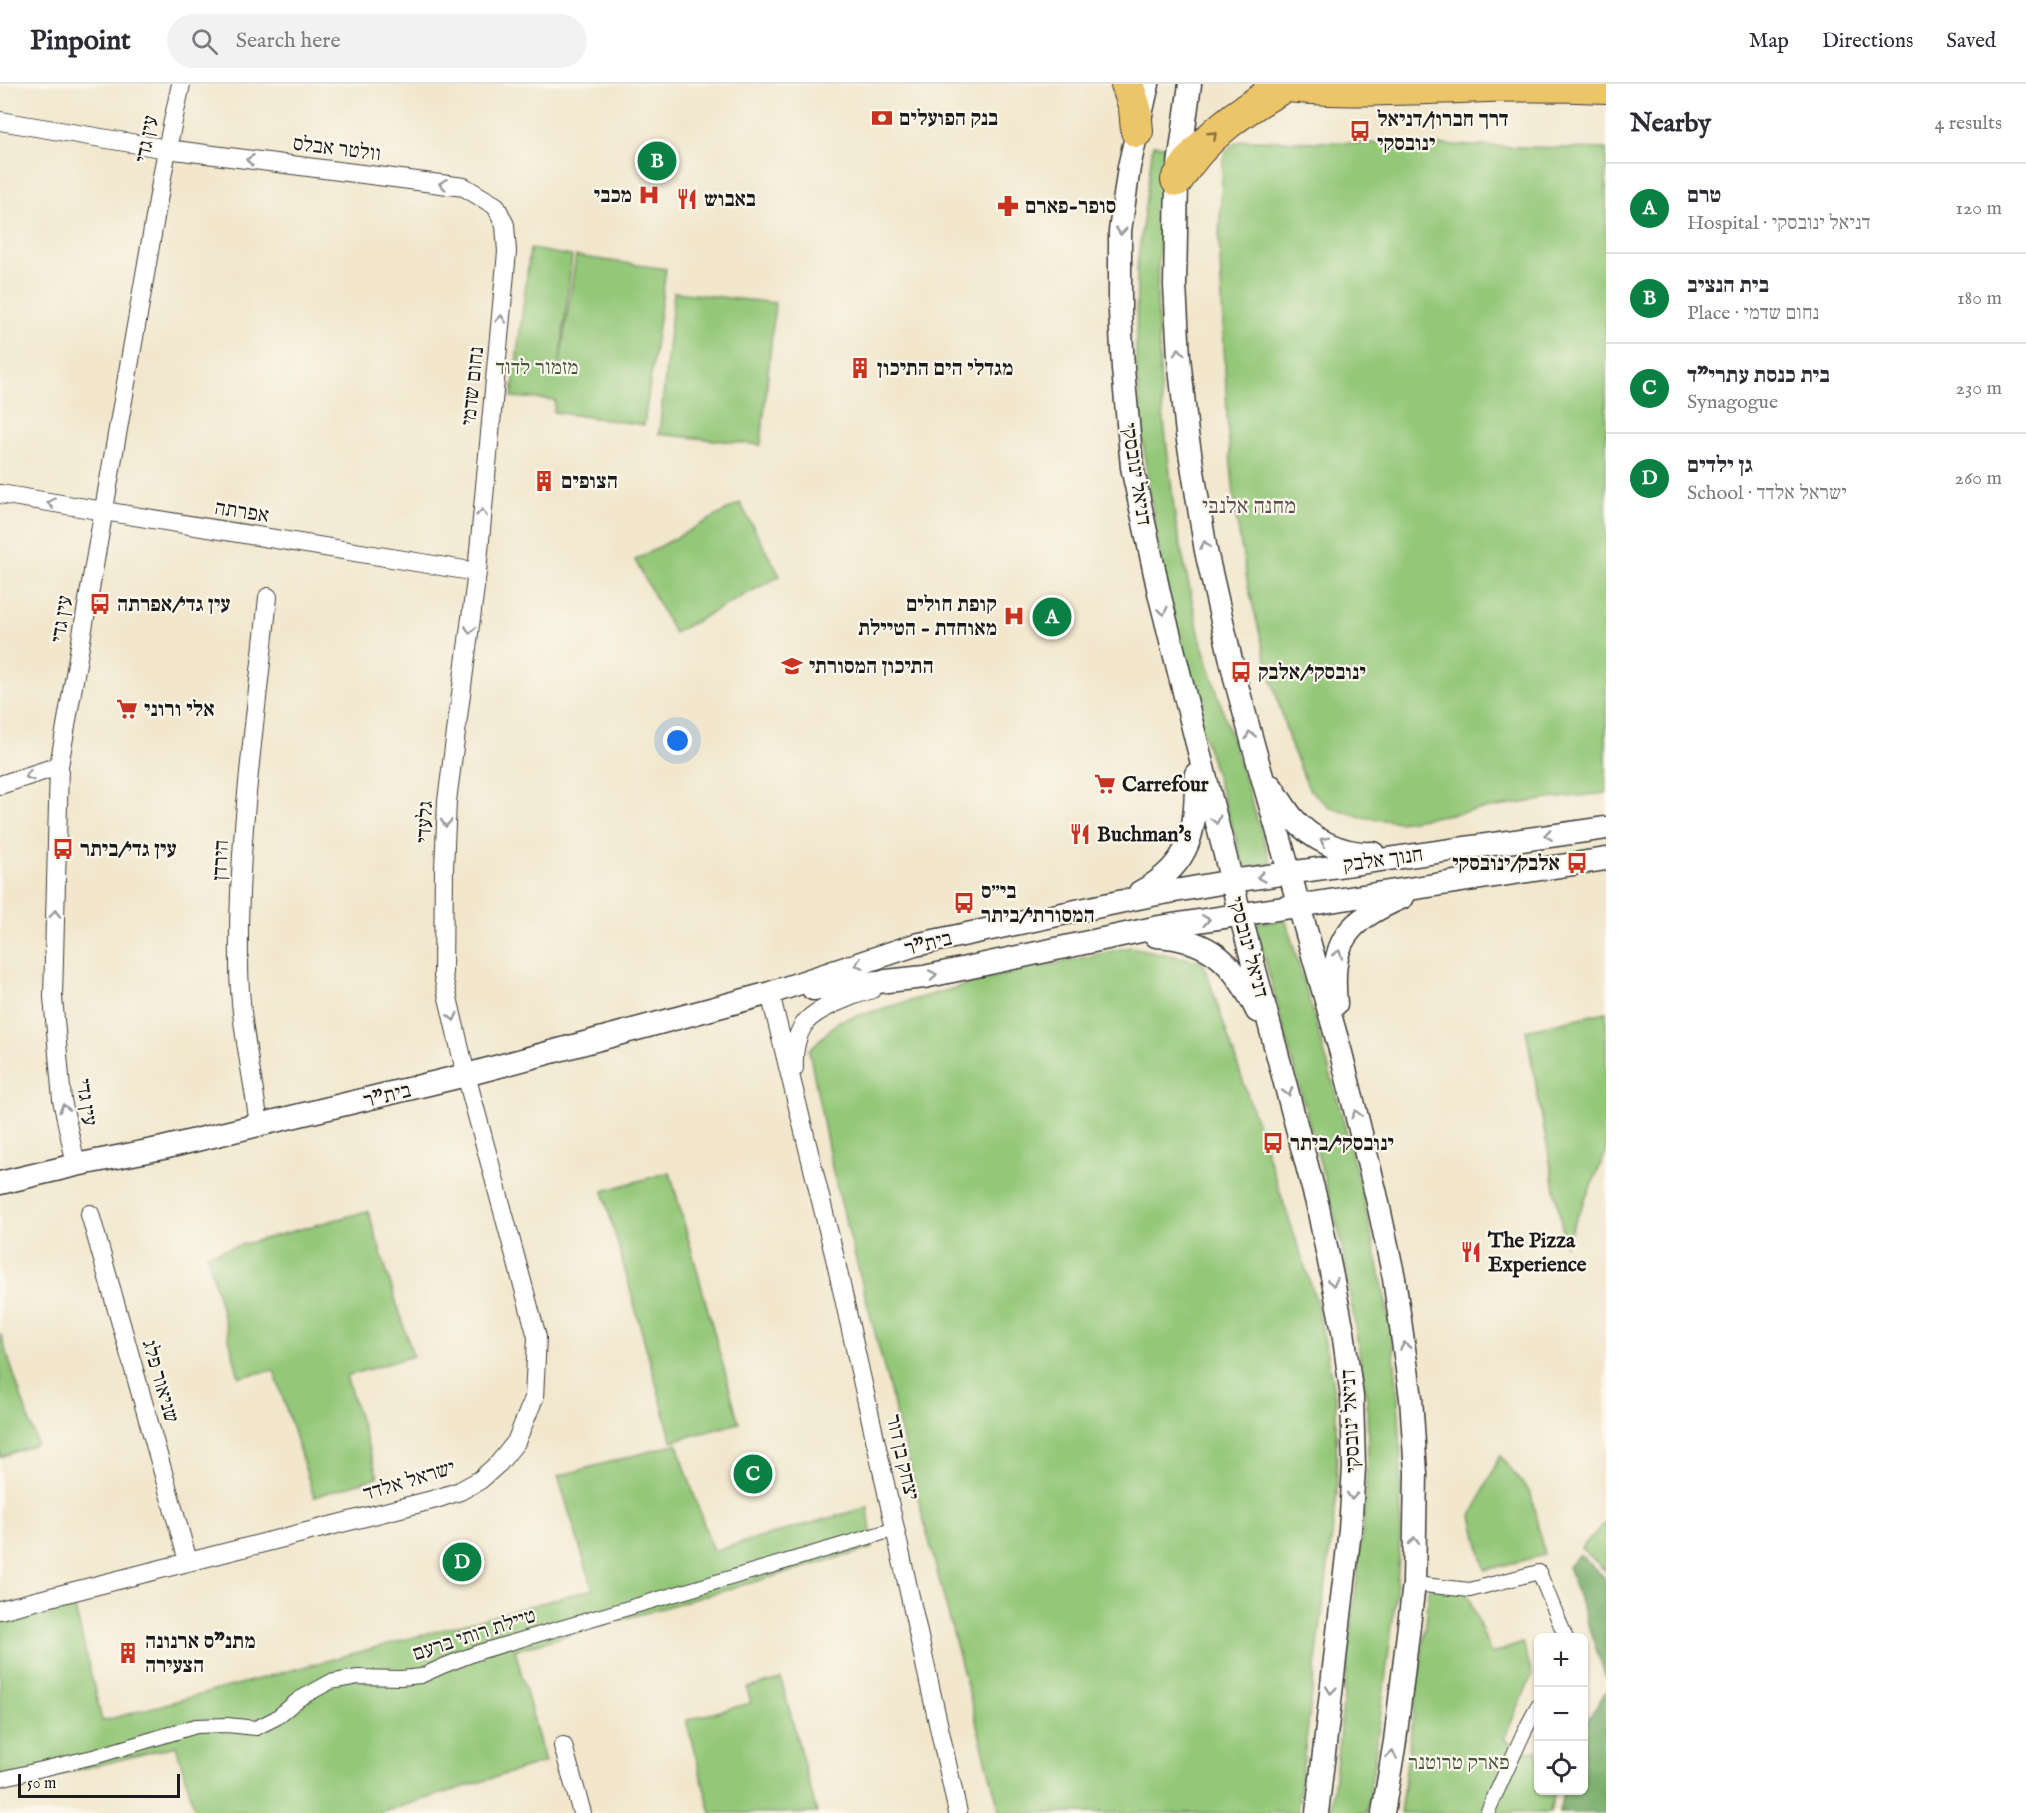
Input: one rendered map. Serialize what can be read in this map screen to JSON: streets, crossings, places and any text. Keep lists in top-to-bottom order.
{
  "streets": {
    "street": [
      "עין גדי",
      "וולטר אבלס",
      "נחום שדמי",
      "דניאל ינובסקי",
      "אפרתה",
      "גלעדי",
      "חנוך אלבק",
      "הירדן",
      "בית\"ר",
      "שניאור פלג",
      "יצחק בן דור",
      "ישראל אלדד",
      "טיילת רותי ברעם"
    ]
  },
  "crossings": [
    ["עין גדי", "וולטר אבלס"],
    ["עין גדי", "אפרתה"],
    ["עין גדי", "בית\"ר"],
    ["וולטר אבלס", "נחום שדמי"],
    ["נחום שדמי", "אפרתה"],
    ["נחום שדמי", "גלעדי"],
    ["דניאל ינובסקי", "חנוך אלבק"],
    ["דניאל ינובסקי", "בית\"ר"],
    ["אפרתה", "גלעדי"],
    ["גלעדי", "בית\"ר"],
    ["גלעדי", "ישראל אלדד"],
    ["חנוך אלבק", "בית\"ר"],
    ["הירדן", "בית\"ר"],
    ["בית\"ר", "יצחק בן דור"],
    ["בית\"ר", "ישראל אלדד"],
    ["שניאור פלג", "ישראל אלדד"],
    ["יצחק בן דור", "טיילת רותי ברעם"]
  ],
  "one_way": [
    "עין גדי",
    "וולטר אבלס",
    "נחום שדמי",
    "גלעדי"
  ],
  "districts": ["מחנה אלנבי"],
  "parks": ["מזמור לדוד", "פארק טרוטנר"],
  "places": {
    "bank": ["בנק הפועלים"],
    "bus stop": [
      "דרך חברון/דניאל ינובסקי",
      "עין גדי/אפרתה",
      "ינובסקי/אלבק",
      "עין גדי/ביתר",
      "אלבק/ינובסקי",
      "בי״ס המסורתי/ביתר",
      "ינובסקי/ביתר"
    ],
    "hospital": ["מכבי", "קופת חולים מאוחדת - הטיילת"],
    "restaurant": ["באבוש", "Buchman's", "The Pizza Experience"],
    "pharmacy": ["סופר-פארם"],
    "building": ["מגדלי הים התיכון", "הצופים", "מתנ\"ס ארנונה הצעירה"],
    "school or university": ["התיכון המסורתי"],
    "supermarket": ["אלי ורוני", "Carrefour"]
  },
  "scale_bar": "50 m",
  "page": {
    "header": "Pinpoint",
    "search": "Search here",
    "nav": ["Map", "Directions", "Saved"],
    "heading": ["Nearby", "4 results"],
    "pins": [
      "B",
      "A",
      "C",
      "D"
    ],
    "list": [
      {
        "mark": "A",
        "name": "טרם",
        "note": "Hospital · דניאל ינובסקי",
        "value": "120 m"
      },
      {
        "mark": "B",
        "name": "בית הנציב",
        "note": "Place · נחום שדמי",
        "value": "180 m"
      },
      {
        "mark": "C",
        "name": "בית כנסת עתרי\"ד",
        "note": "Synagogue",
        "value": "230 m"
      },
      {
        "mark": "D",
        "name": "גן ילדים",
        "note": "School · ישראל אלדד",
        "value": "260 m"
      }
    ],
    "map_buttons": ["+", "−"],
    "scale": "50 m"
  }
}
